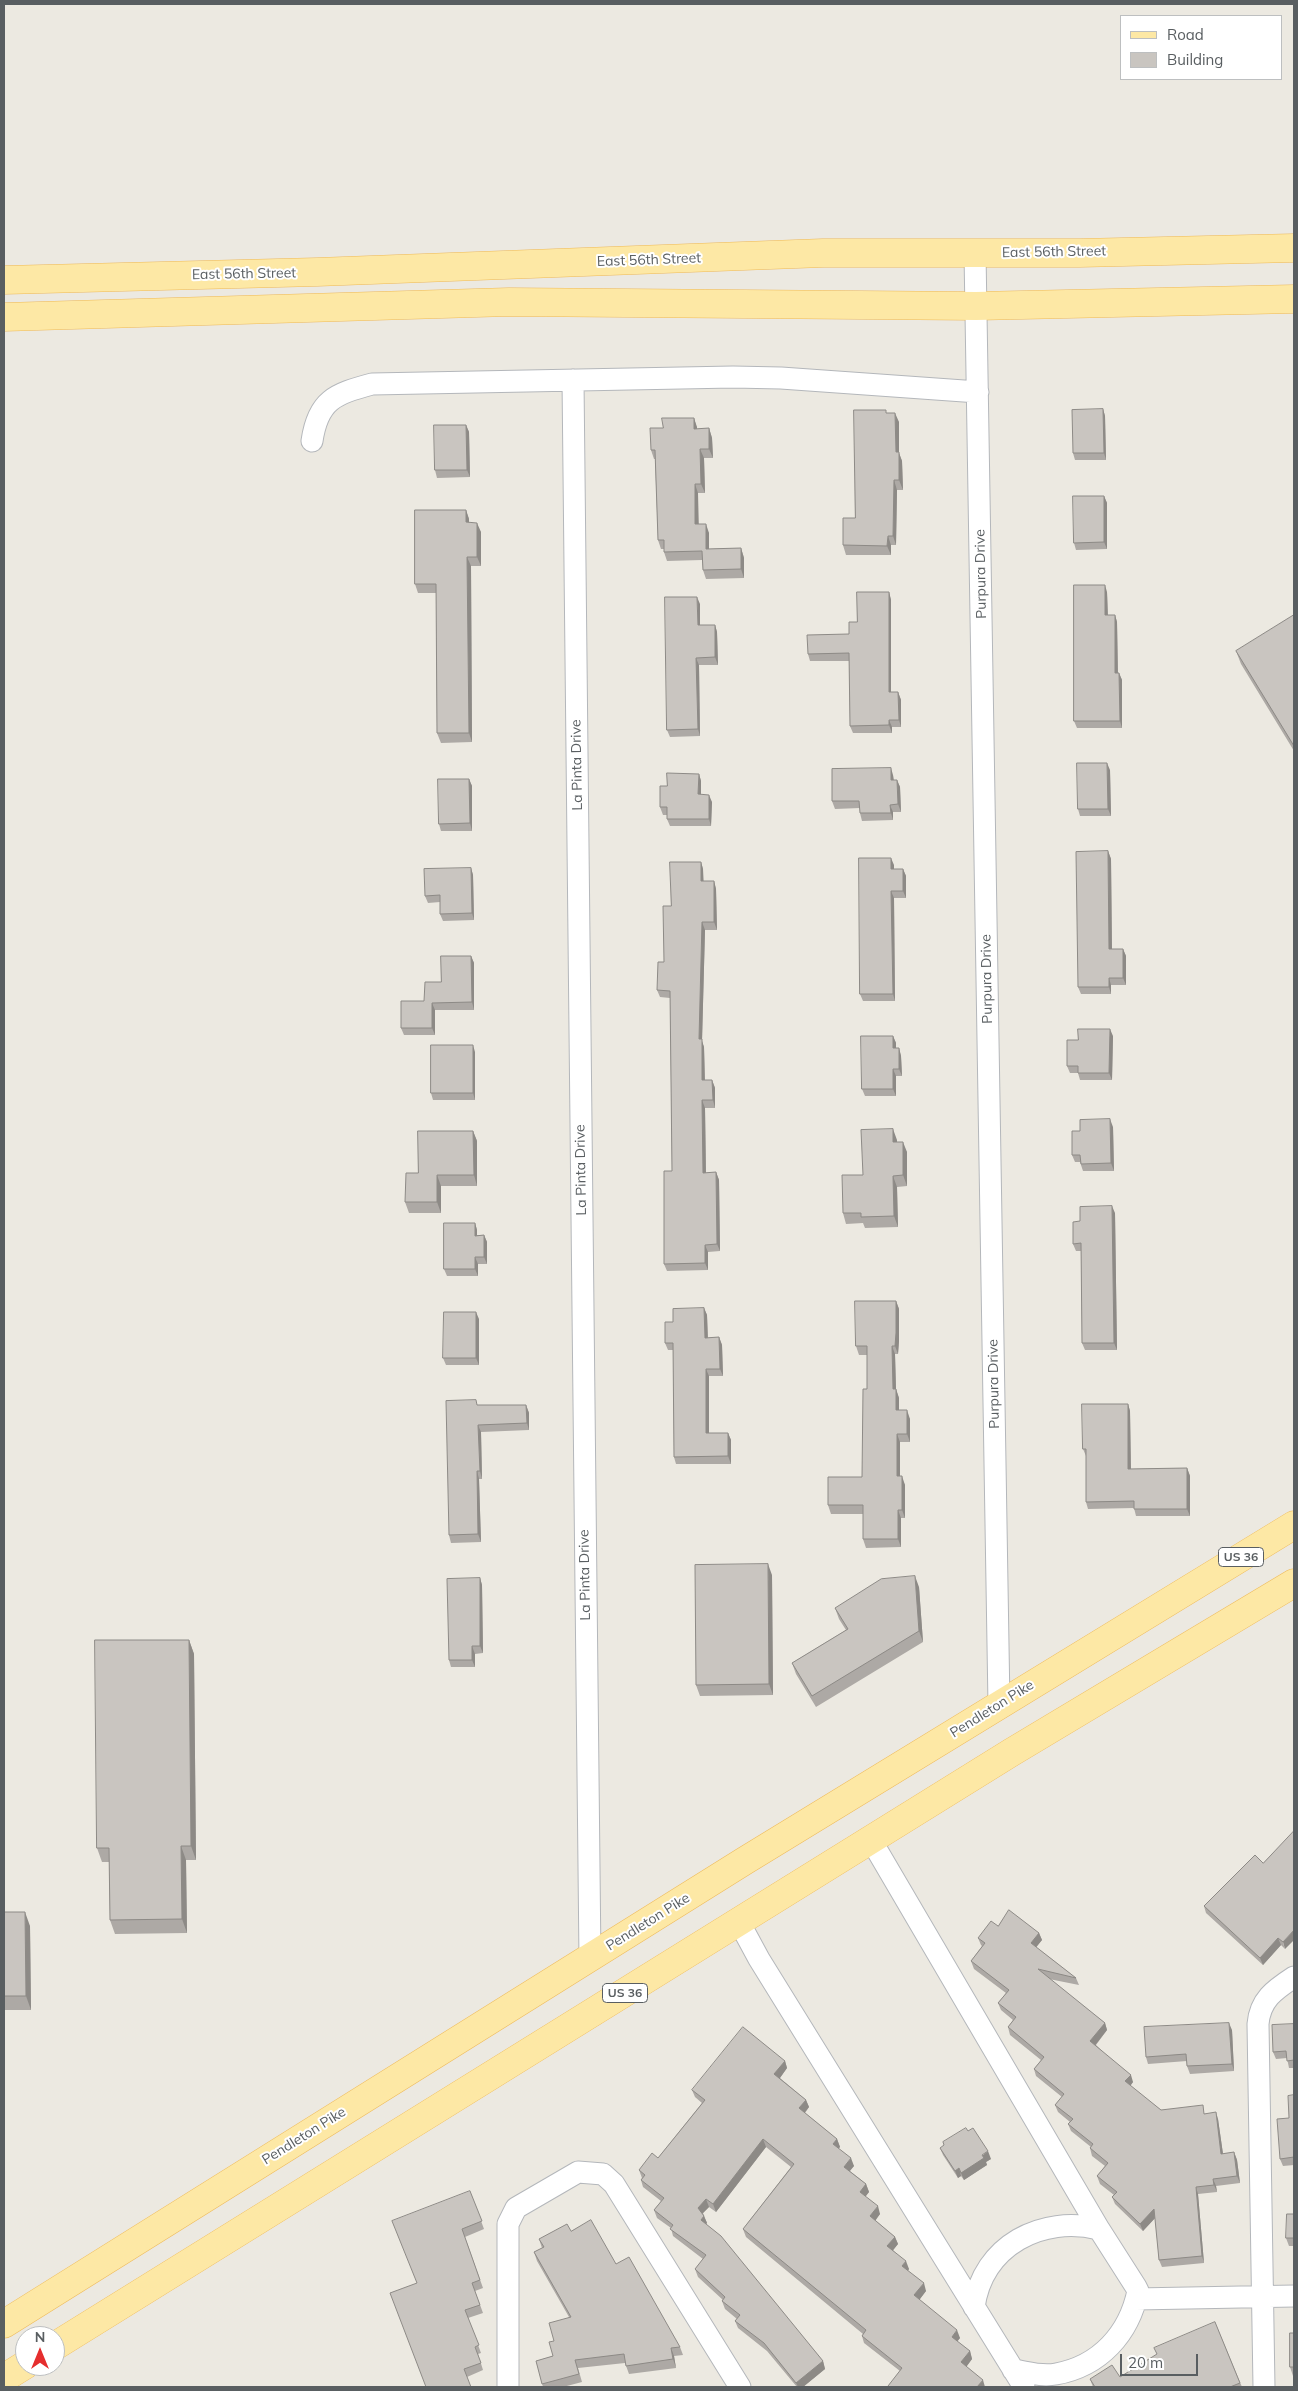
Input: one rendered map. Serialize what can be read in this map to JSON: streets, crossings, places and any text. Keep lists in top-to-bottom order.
{
  "streets": {
    "main road": ["East 56th Street", "US 36", "Pendleton Pike"],
    "street": ["Purpura Drive", "La Pinta Drive"]
  },
  "crossings": [
    ["East 56th Street", "Purpura Drive"],
    ["Purpura Drive", "Pendleton Pike"],
    ["La Pinta Drive", "Pendleton Pike"]
  ],
  "legend": ["Road", "Building"],
  "scale_bar": "20 m",
  "north": "top"
}
